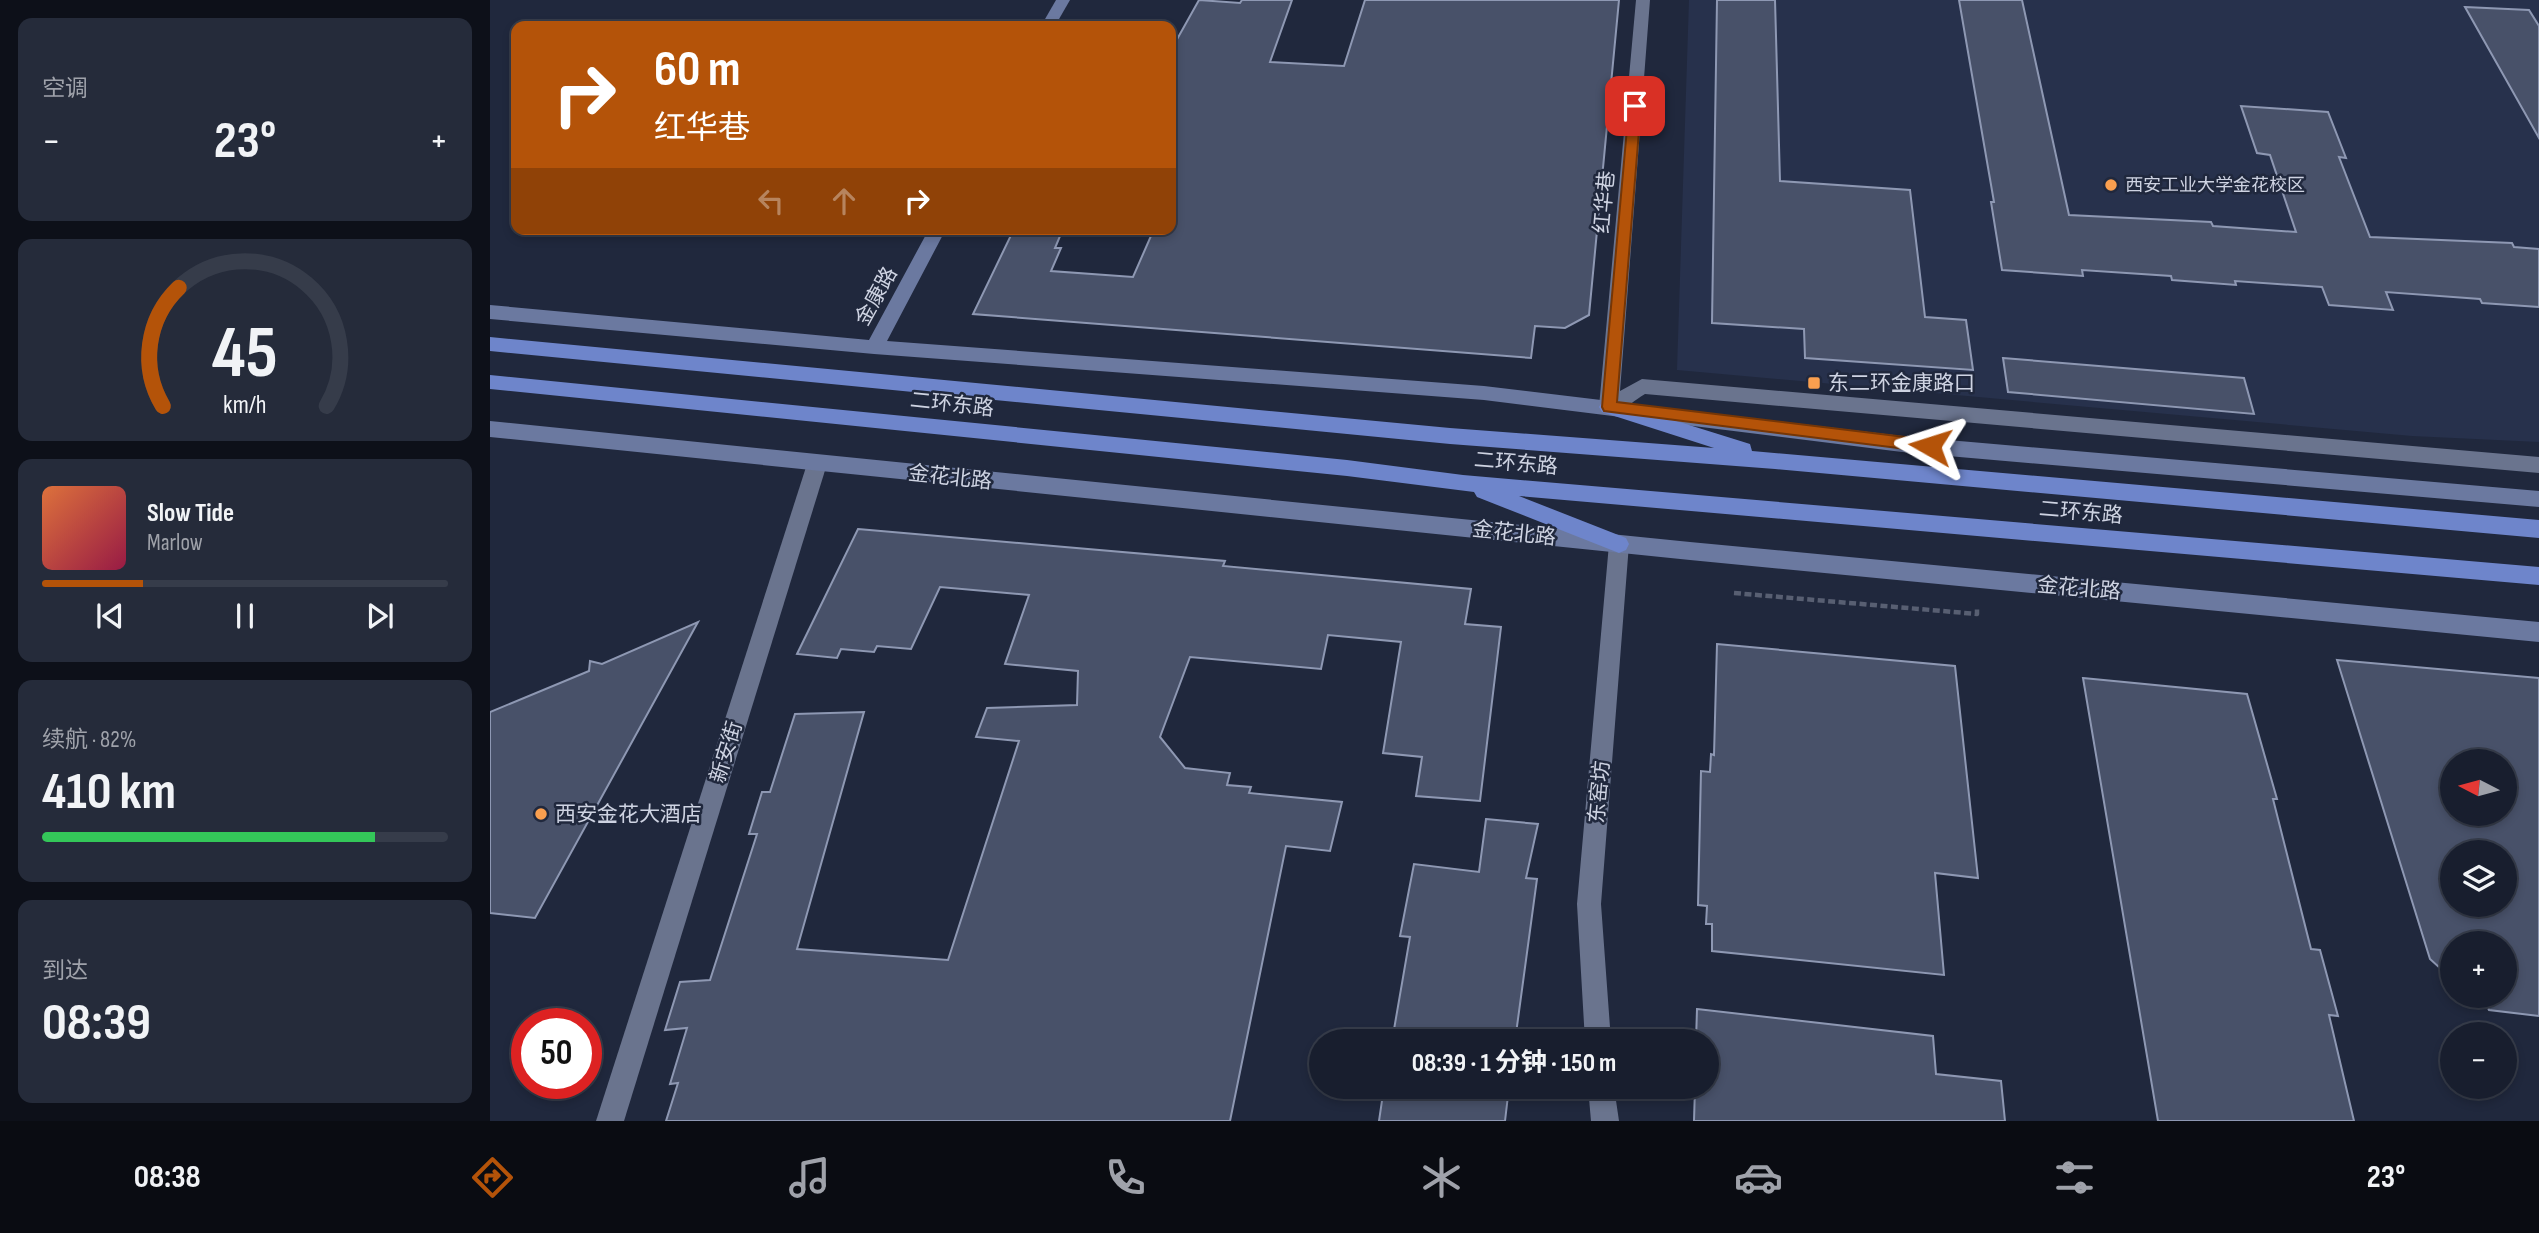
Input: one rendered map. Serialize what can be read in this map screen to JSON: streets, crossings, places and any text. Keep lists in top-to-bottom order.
{
  "streets": {
    "highway": ["二环东路"],
    "main road": ["金康路", "金花北路"],
    "street": ["红华巷", "新安街", "东窑坊"]
  },
  "crossings": [
    ["金花北路", "新安街"],
    ["金花北路", "东窑坊"]
  ],
  "places": {
    "other": ["西安工业大学金花校区", "西安金花大酒店"],
    "transit": ["东二环金康路口"]
  },
  "north": "left",
  "page": {
    "tile": [
      "空调",
      ["续航 · 82%", "410 km"],
      ["到达", "08:39"]
    ],
    "turn": ["60 m", "红华巷"],
    "heat": ["−", "23°", "+"],
    "song": ["Slow Tide", "Marlow"],
    "map_buttons": ["+", "−"],
    "limit": "50",
    "trip": "08:39 · 1 分钟 · 150 m",
    "tabs": ["08:38", "23°"],
    "gauge": ["45", "km/h"]
  }
}
